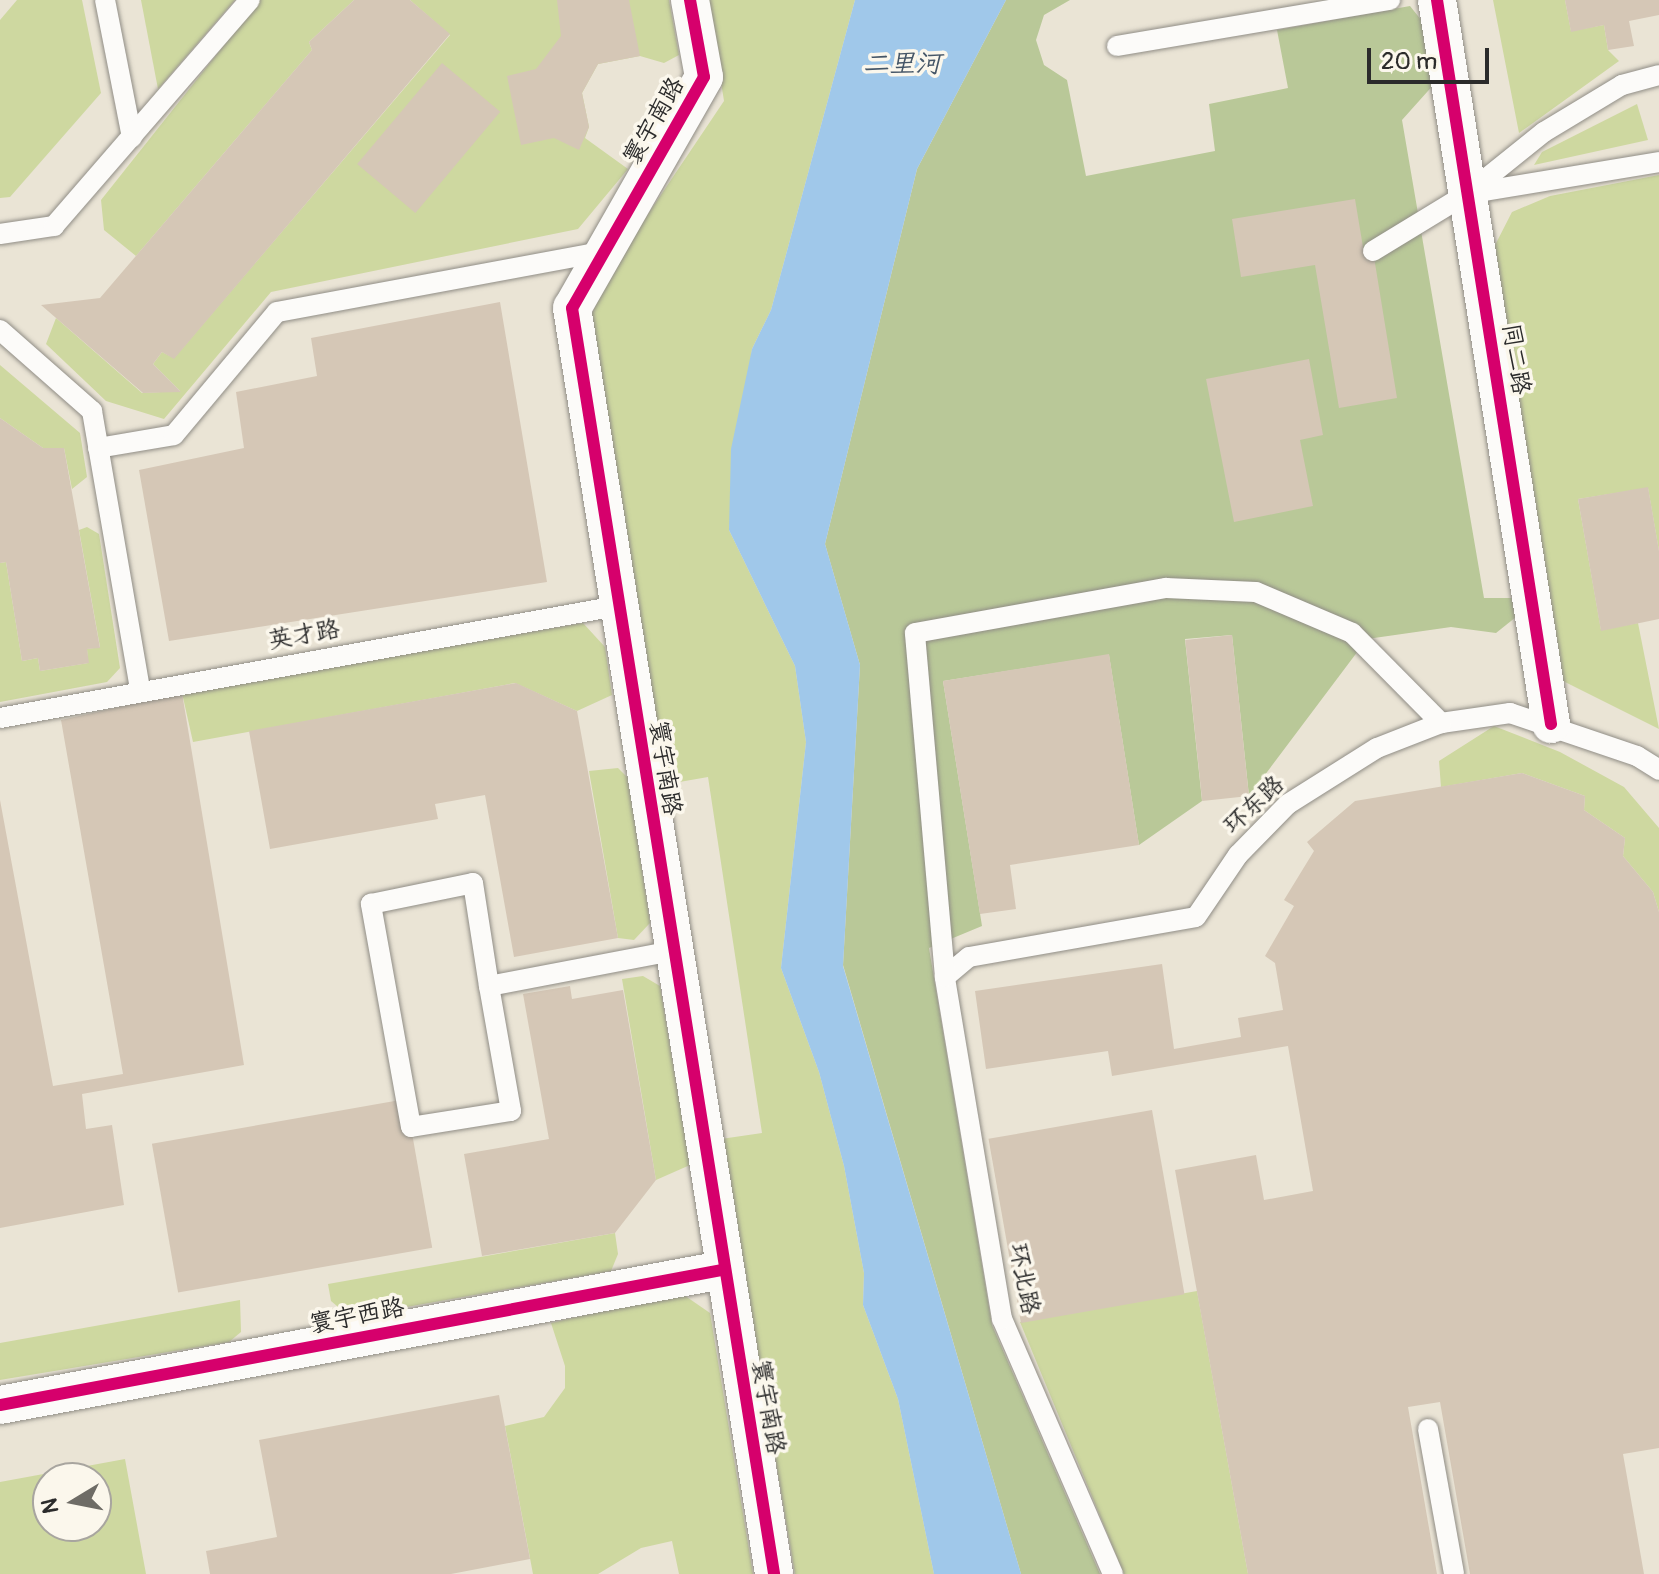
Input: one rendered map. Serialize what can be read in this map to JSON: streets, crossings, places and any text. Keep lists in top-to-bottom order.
{
  "streets": {
    "street": ["寰宇南路", "同二路", "寰宇西路"],
    "lane": ["英才路", "环东路", "环北路"]
  },
  "crossings": [
    ["寰宇南路", "英才路"],
    ["寰宇南路", "寰宇西路"],
    ["同二路", "环东路"],
    ["环东路", "环北路"]
  ],
  "water": ["二里河"],
  "scale_bar": "20 m",
  "north": "left"
}
